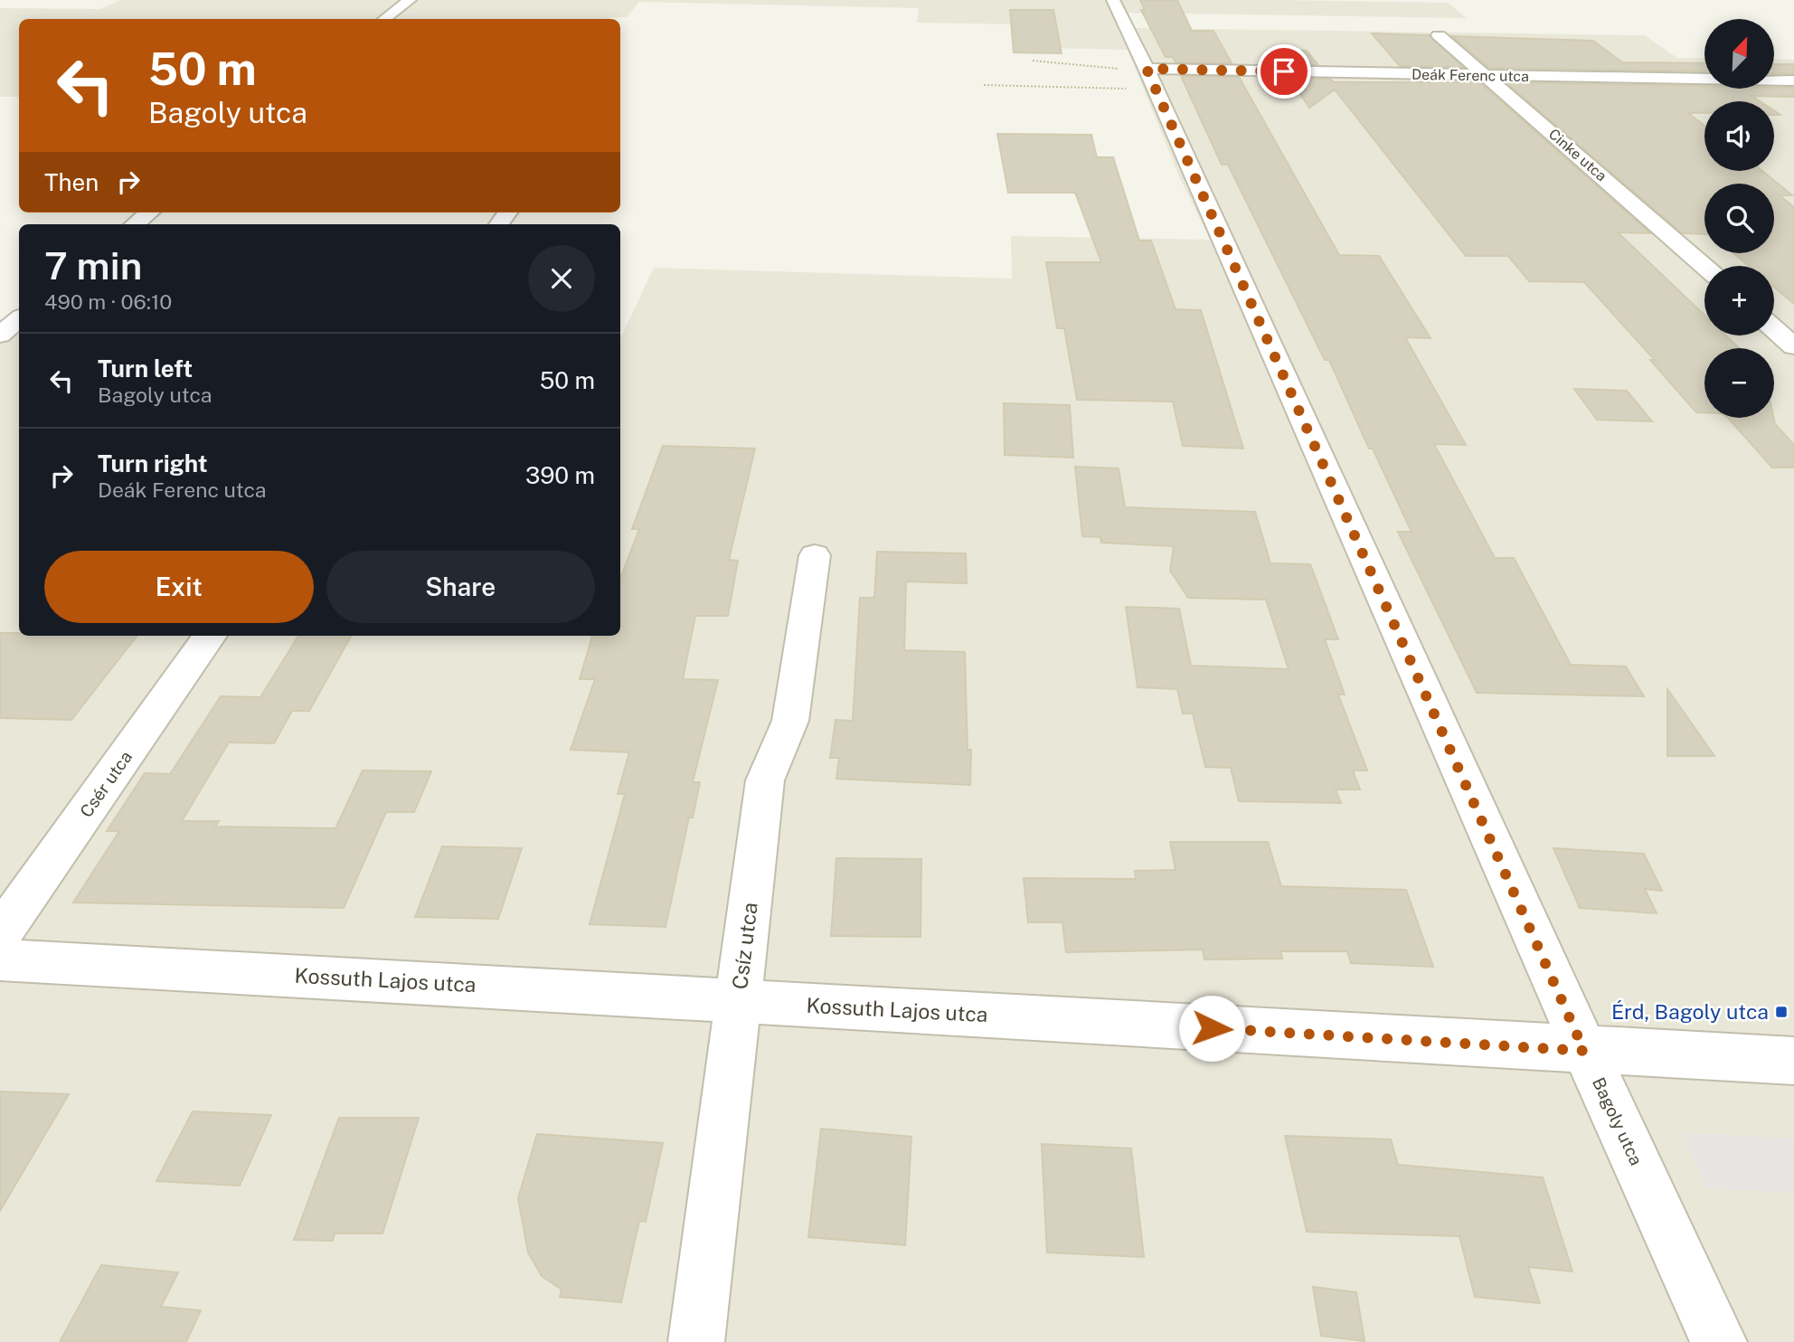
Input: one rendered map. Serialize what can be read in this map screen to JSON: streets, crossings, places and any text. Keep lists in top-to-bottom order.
{
  "streets": {
    "street": [
      "Deák Ferenc utca",
      "Cinke utca",
      "Csér utca",
      "Csíz utca",
      "Kossuth Lajos utca",
      "Bagoly utca"
    ]
  },
  "crossings": [
    ["Deák Ferenc utca", "Cinke utca"],
    ["Deák Ferenc utca", "Bagoly utca"],
    ["Csíz utca", "Kossuth Lajos utca"],
    ["Kossuth Lajos utca", "Bagoly utca"]
  ],
  "places": {
    "transit": ["Érd, Bagoly utca"]
  },
  "north": "top right",
  "page": {
    "map_buttons": ["+", "−"],
    "turn": ["50 m", "Bagoly utca"],
    "then": "Then",
    "heading": ["7 min", "490 m · 06:10"],
    "list": [
      {
        "name": "Turn left",
        "note": "Bagoly utca",
        "value": "50 m"
      },
      {
        "name": "Turn right",
        "note": "Deák Ferenc utca",
        "value": "390 m"
      }
    ],
    "buttons": ["Exit", "Share"]
  }
}
